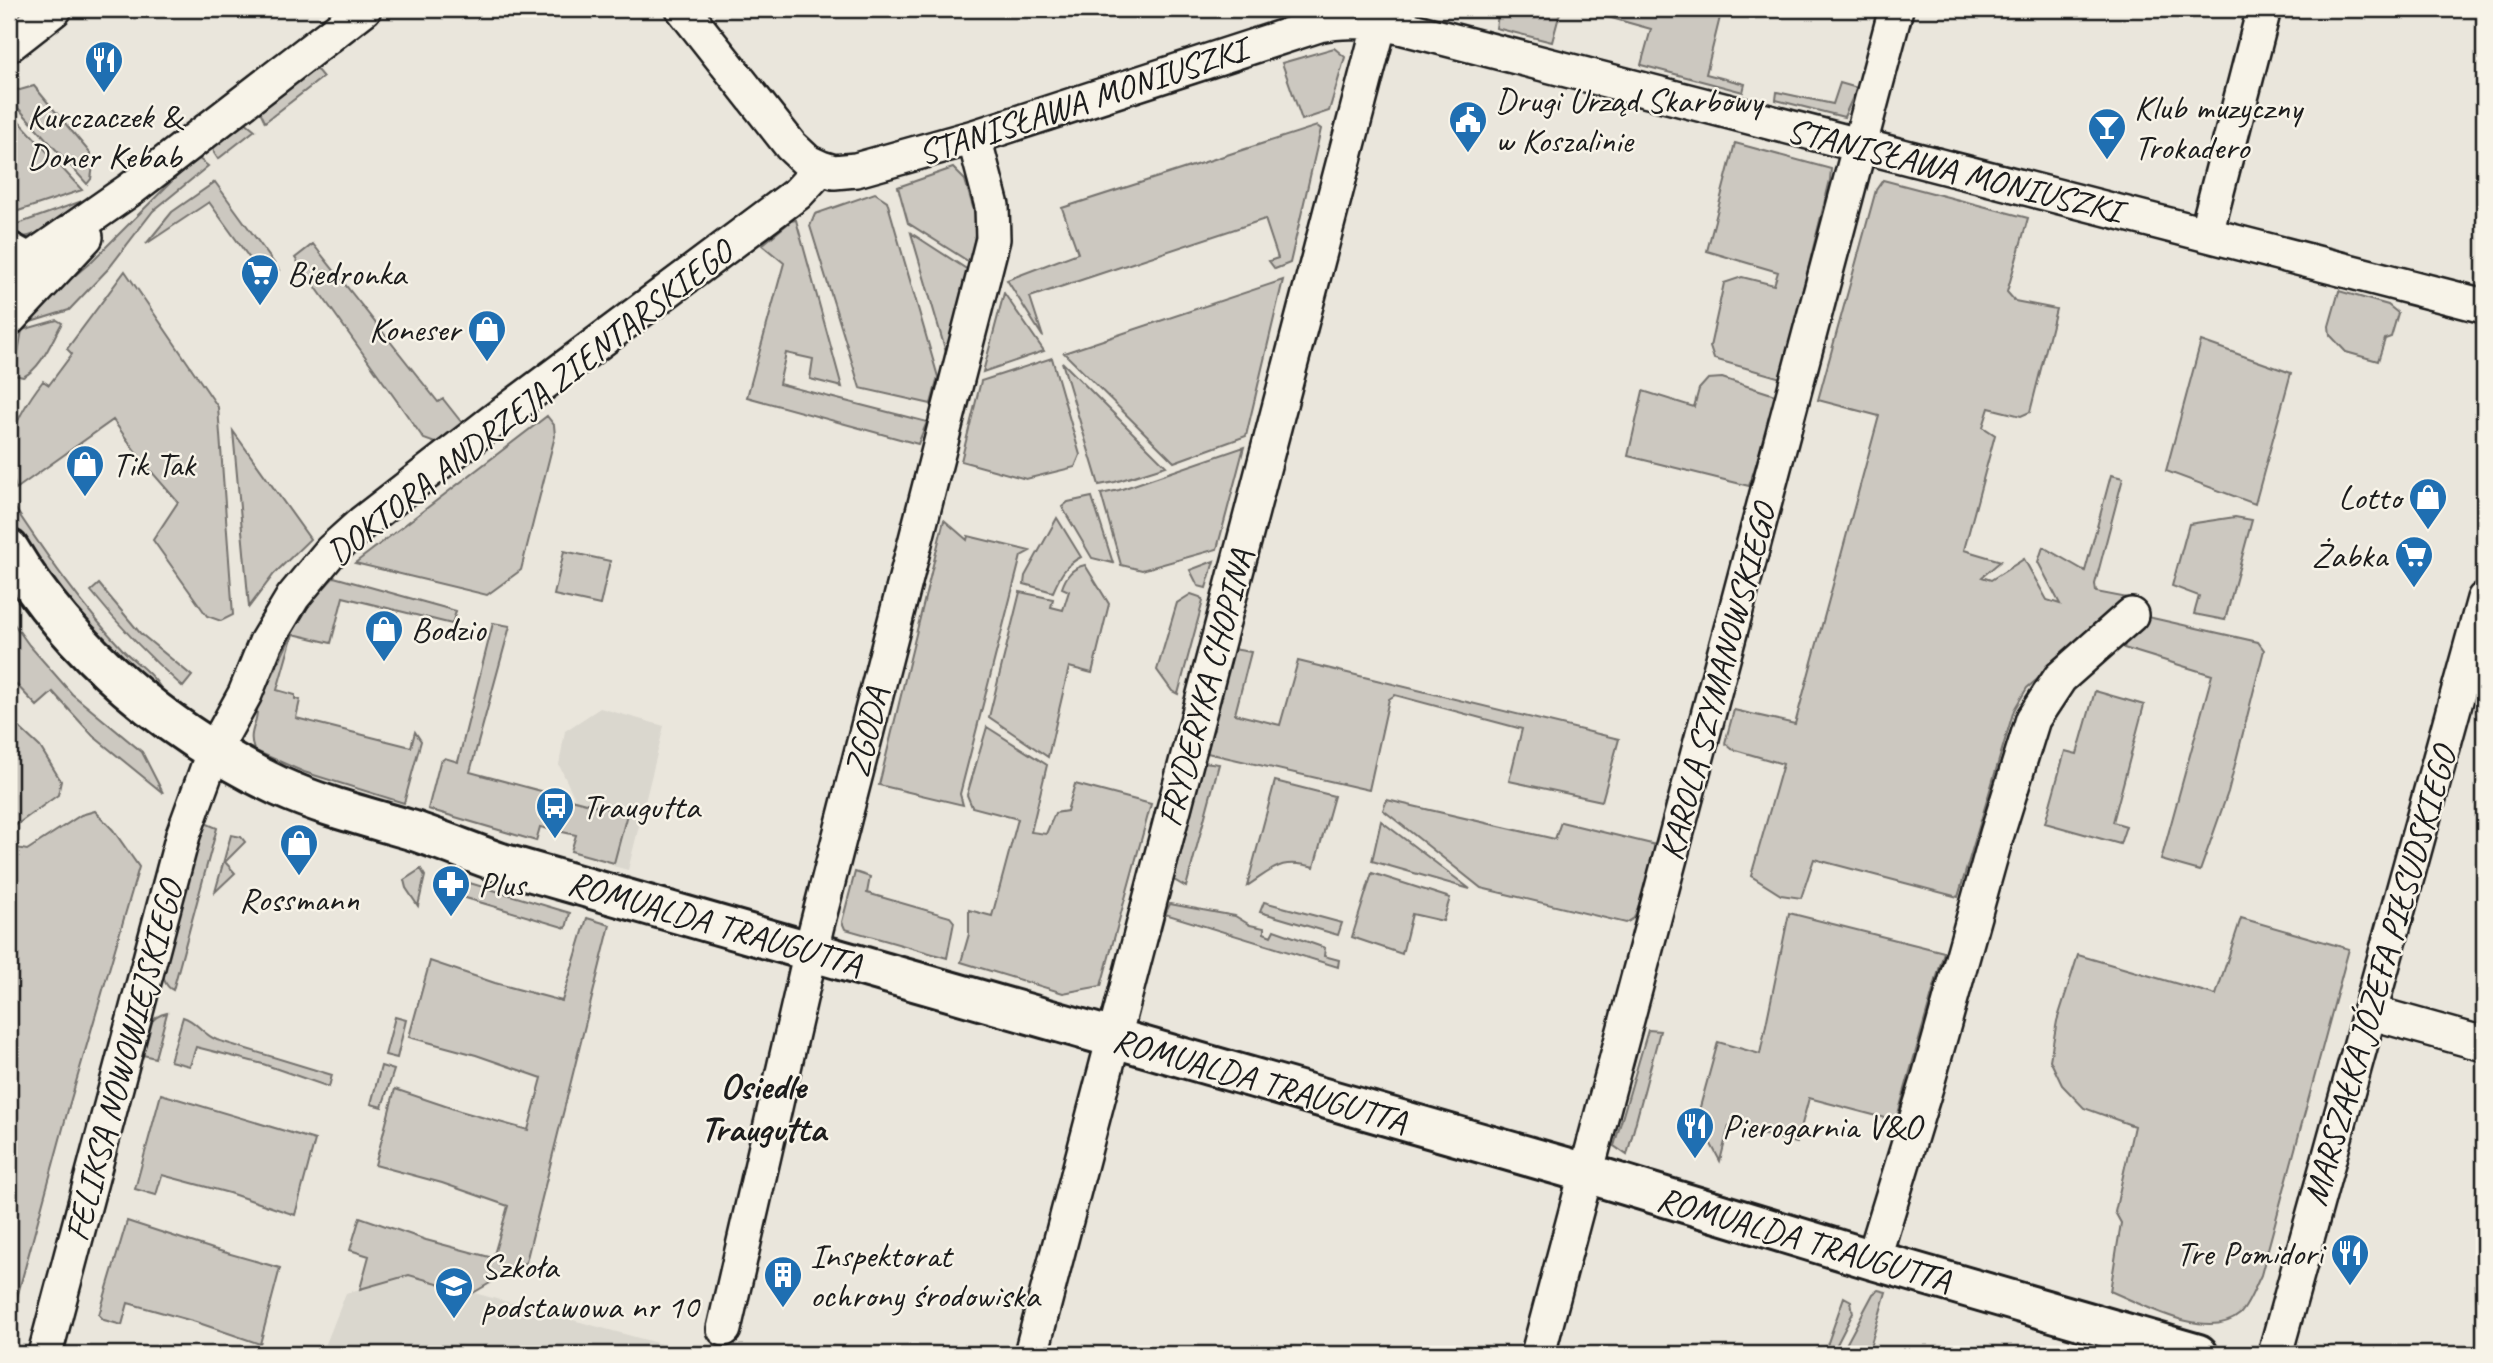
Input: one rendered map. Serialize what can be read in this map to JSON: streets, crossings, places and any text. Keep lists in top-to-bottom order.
{
  "streets": {
    "main road": ["ROMUALDA TRAUGUTTA"],
    "street": [
      "STANISŁAWA MONIUSZKI",
      "DOKTORA ANDRZEJA ZIENTARSKIEGO",
      "KAROLA SZYMANOWSKIEGO",
      "FRYDERYKA CHOPINA",
      "ZGODA",
      "MARSZAŁKA JÓZEFA PIŁSUDSKIEGO",
      "FELIKSA NOWOWIEJSKIEGO"
    ]
  },
  "crossings": [
    ["STANISŁAWA MONIUSZKI", "DOKTORA ANDRZEJA ZIENTARSKIEGO"],
    ["STANISŁAWA MONIUSZKI", "KAROLA SZYMANOWSKIEGO"],
    ["STANISŁAWA MONIUSZKI", "FRYDERYKA CHOPINA"],
    ["STANISŁAWA MONIUSZKI", "ZGODA"],
    ["DOKTORA ANDRZEJA ZIENTARSKIEGO", "ROMUALDA TRAUGUTTA"],
    ["DOKTORA ANDRZEJA ZIENTARSKIEGO", "FELIKSA NOWOWIEJSKIEGO"],
    ["KAROLA SZYMANOWSKIEGO", "ROMUALDA TRAUGUTTA"],
    ["FRYDERYKA CHOPINA", "ROMUALDA TRAUGUTTA"],
    ["ZGODA", "ROMUALDA TRAUGUTTA"],
    ["ROMUALDA TRAUGUTTA", "FELIKSA NOWOWIEJSKIEGO"]
  ],
  "districts": ["Osiedle Traugutta"],
  "places": {
    "restaurant": ["Kurczaczek & Doner Kebab", "Pierogarnia V&O", "Tre Pomidori"],
    "public building": ["Drugi Urząd Skarbowy w Koszalinie"],
    "bar": ["Klub muzyczny Trokadero"],
    "supermarket": ["Biedronka", "Żabka"],
    "shop": [
      "Koneser",
      "Tik Tak",
      "Lotto",
      "Bodzio",
      "Rossmann"
    ],
    "bus stop": ["Traugutta"],
    "pharmacy": ["Plus"],
    "building": ["Inspektorat ochrony środowiska"],
    "school or university": ["Szkoła podstawowa nr 10"]
  }
}
